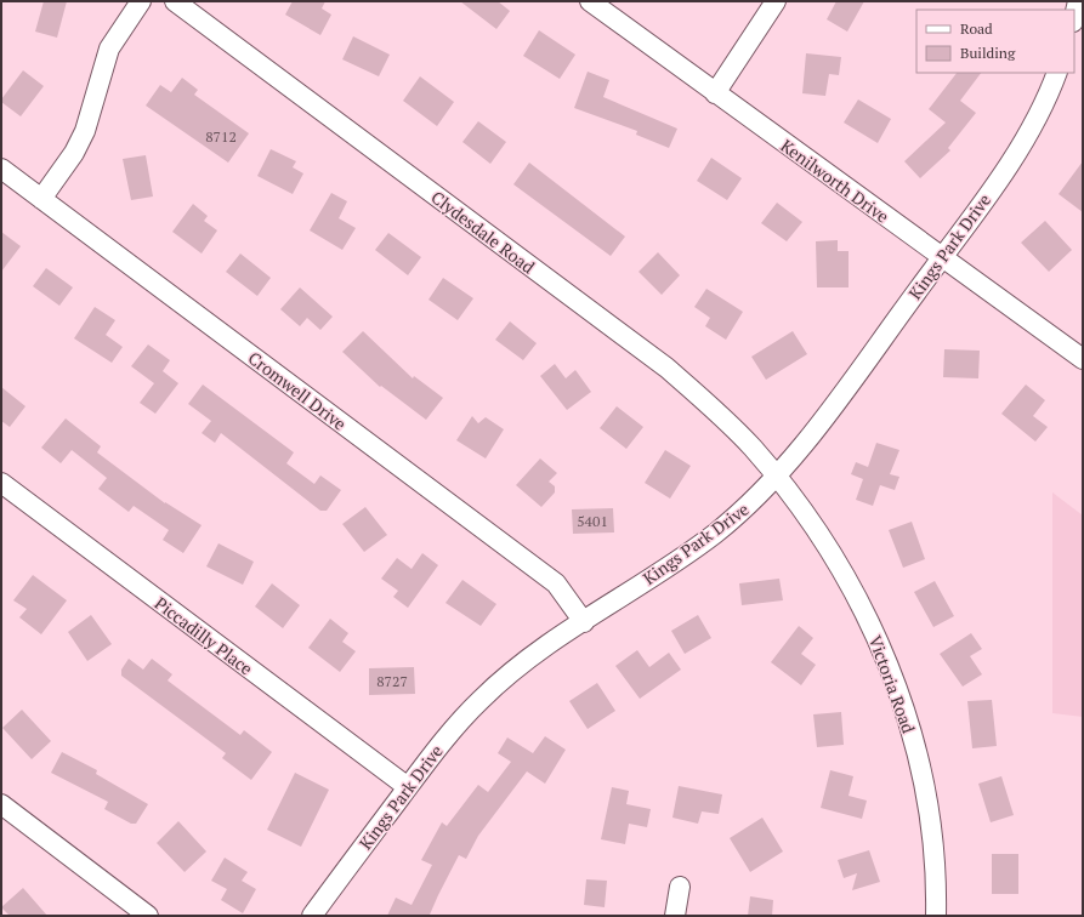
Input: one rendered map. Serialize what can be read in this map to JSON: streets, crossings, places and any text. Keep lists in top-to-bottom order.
{
  "streets": {
    "street": [
      "Kenilworth Drive",
      "Clydesdale Road",
      "Kings Park Drive",
      "Cromwell Drive",
      "Piccadilly Place",
      "Victoria Road"
    ]
  },
  "crossings": [
    ["Kenilworth Drive", "Kings Park Drive"],
    ["Clydesdale Road", "Kings Park Drive"],
    ["Clydesdale Road", "Victoria Road"],
    ["Kings Park Drive", "Cromwell Drive"],
    ["Kings Park Drive", "Piccadilly Place"],
    ["Kings Park Drive", "Victoria Road"]
  ],
  "house_numbers": ["8712", "5401", "8727"],
  "legend": ["Road", "Building"]
}
